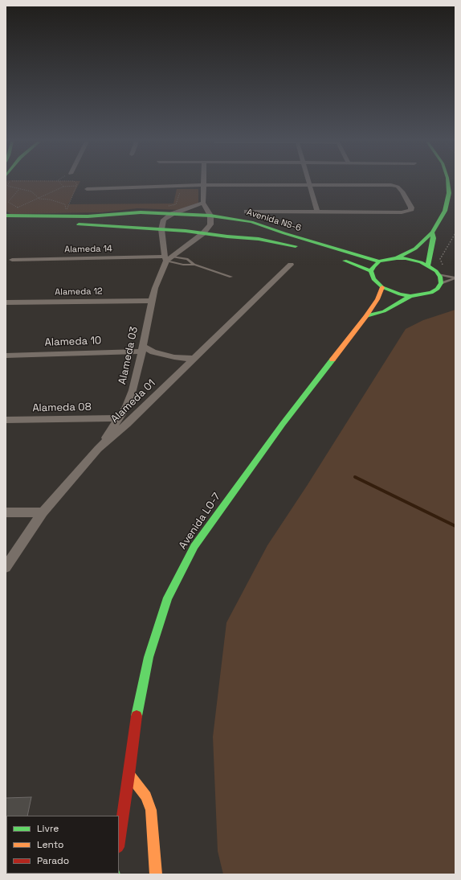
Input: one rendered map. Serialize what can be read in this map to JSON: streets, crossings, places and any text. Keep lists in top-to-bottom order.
{
  "streets": {
    "street": [
      "Avenida NS-6",
      "Alameda 14",
      "Alameda 12",
      "Alameda 10",
      "Alameda 03",
      "Alameda 01",
      "Alameda 08",
      "Avenida LO-7"
    ]
  },
  "crossings": [
    ["Alameda 14", "Alameda 03"],
    ["Alameda 12", "Alameda 03"],
    ["Alameda 10", "Alameda 03"],
    ["Alameda 03", "Alameda 01"],
    ["Alameda 03", "Alameda 08"]
  ],
  "legend": ["Livre", "Lento", "Parado"]
}
